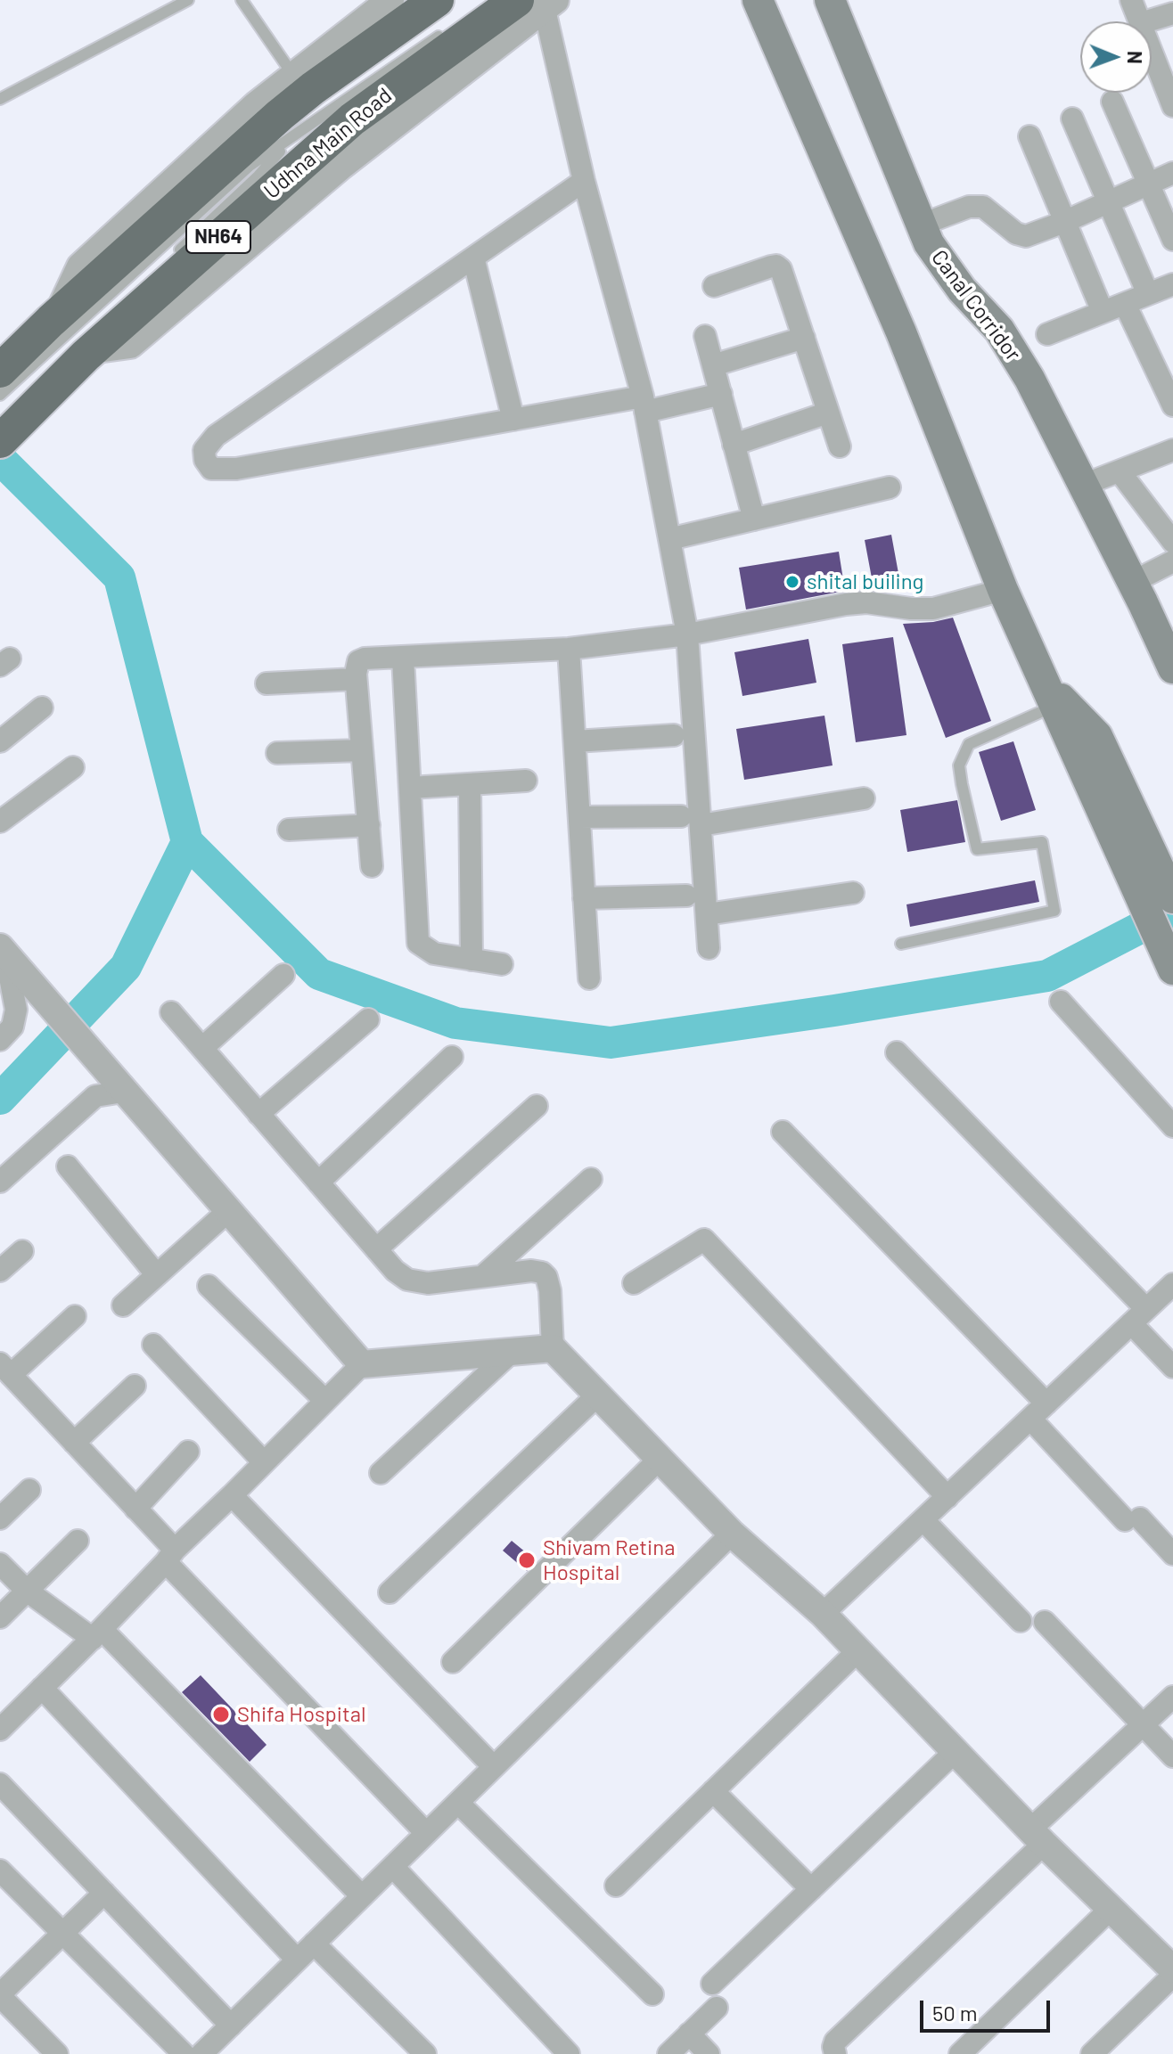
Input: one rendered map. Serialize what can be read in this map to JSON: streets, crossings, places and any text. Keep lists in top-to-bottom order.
{
  "streets": {
    "highway": ["Udhna Main Road", "NH64"],
    "main road": ["Canal Corridor"]
  },
  "crossings": [
    ["Udhna Main Road", "NH64"]
  ],
  "places": ["shital builing", "Shivam Retina Hospital", "Shifa Hospital"],
  "scale_bar": "50 m",
  "north": "right"
}
